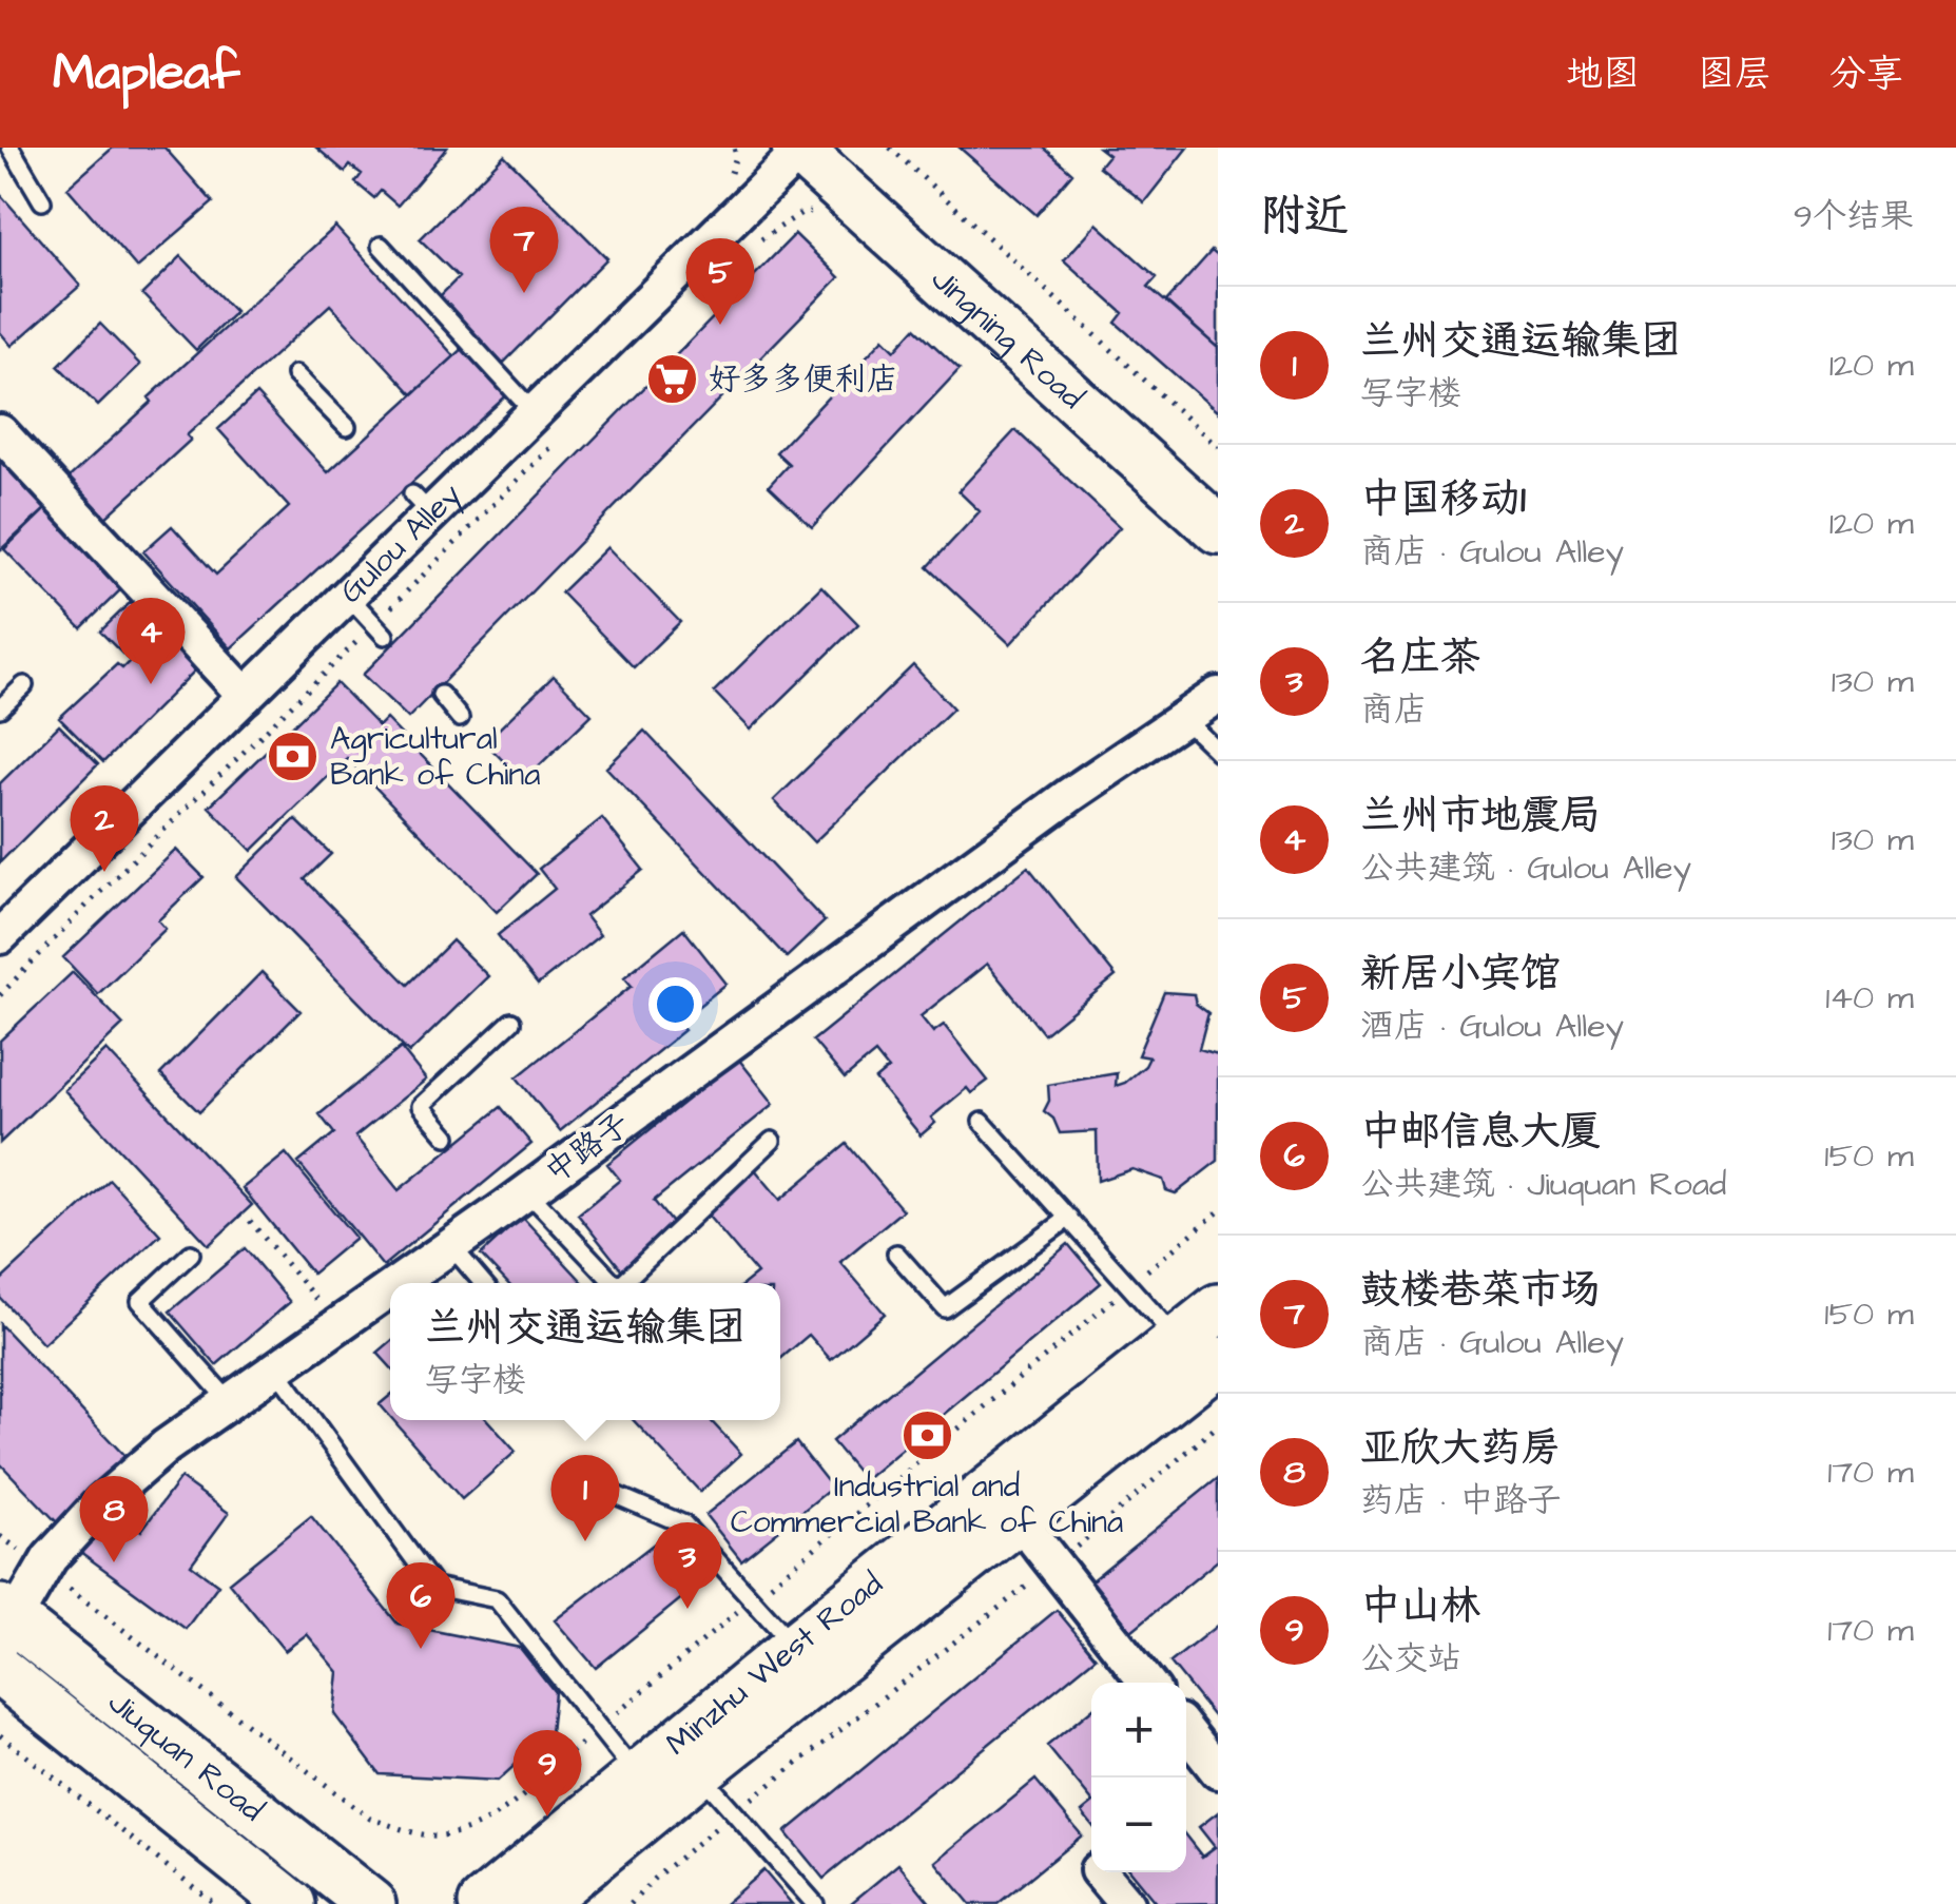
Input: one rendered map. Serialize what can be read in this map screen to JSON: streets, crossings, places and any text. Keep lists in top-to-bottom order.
{
  "streets": {
    "main road": ["Jingning Road", "Minzhu West Road", "Jiuquan Road"],
    "street": ["Gulou Alley", "中路子"]
  },
  "crossings": [
    ["Jingning Road", "Gulou Alley"],
    ["中路子", "Jiuquan Road"]
  ],
  "places": {
    "supermarket": ["好多多便利店"],
    "bank": ["Agricultural Bank of China", "Industrial and Commercial Bank of China"]
  },
  "page": {
    "header": "Mapleaf",
    "nav": ["地图", "图层", "分享"],
    "heading": ["附近", "9个结果"],
    "pins": [
      "7",
      "5",
      "4",
      "2",
      "1",
      "8",
      "3",
      "6",
      "9"
    ],
    "list": [
      {
        "mark": "1",
        "name": "兰州交通运输集团",
        "note": "写字楼",
        "value": "120 m"
      },
      {
        "mark": "2",
        "name": "中国移动1",
        "note": "商店 · Gulou Alley",
        "value": "120 m"
      },
      {
        "mark": "3",
        "name": "名庄茶",
        "note": "商店",
        "value": "130 m"
      },
      {
        "mark": "4",
        "name": "兰州市地震局",
        "note": "公共建筑 · Gulou Alley",
        "value": "130 m"
      },
      {
        "mark": "5",
        "name": "新居小宾馆",
        "note": "酒店 · Gulou Alley",
        "value": "140 m"
      },
      {
        "mark": "6",
        "name": "中邮信息大厦",
        "note": "公共建筑 · Jiuquan Road",
        "value": "150 m"
      },
      {
        "mark": "7",
        "name": "鼓楼巷菜市场",
        "note": "商店 · Gulou Alley",
        "value": "150 m"
      },
      {
        "mark": "8",
        "name": "亚欣大药房",
        "note": "药店 · 中路子",
        "value": "170 m"
      },
      {
        "mark": "9",
        "name": "中山林",
        "note": "公交站",
        "value": "170 m"
      }
    ],
    "popup": ["兰州交通运输集团", "写字楼"],
    "map_buttons": ["+", "−"]
  }
}
